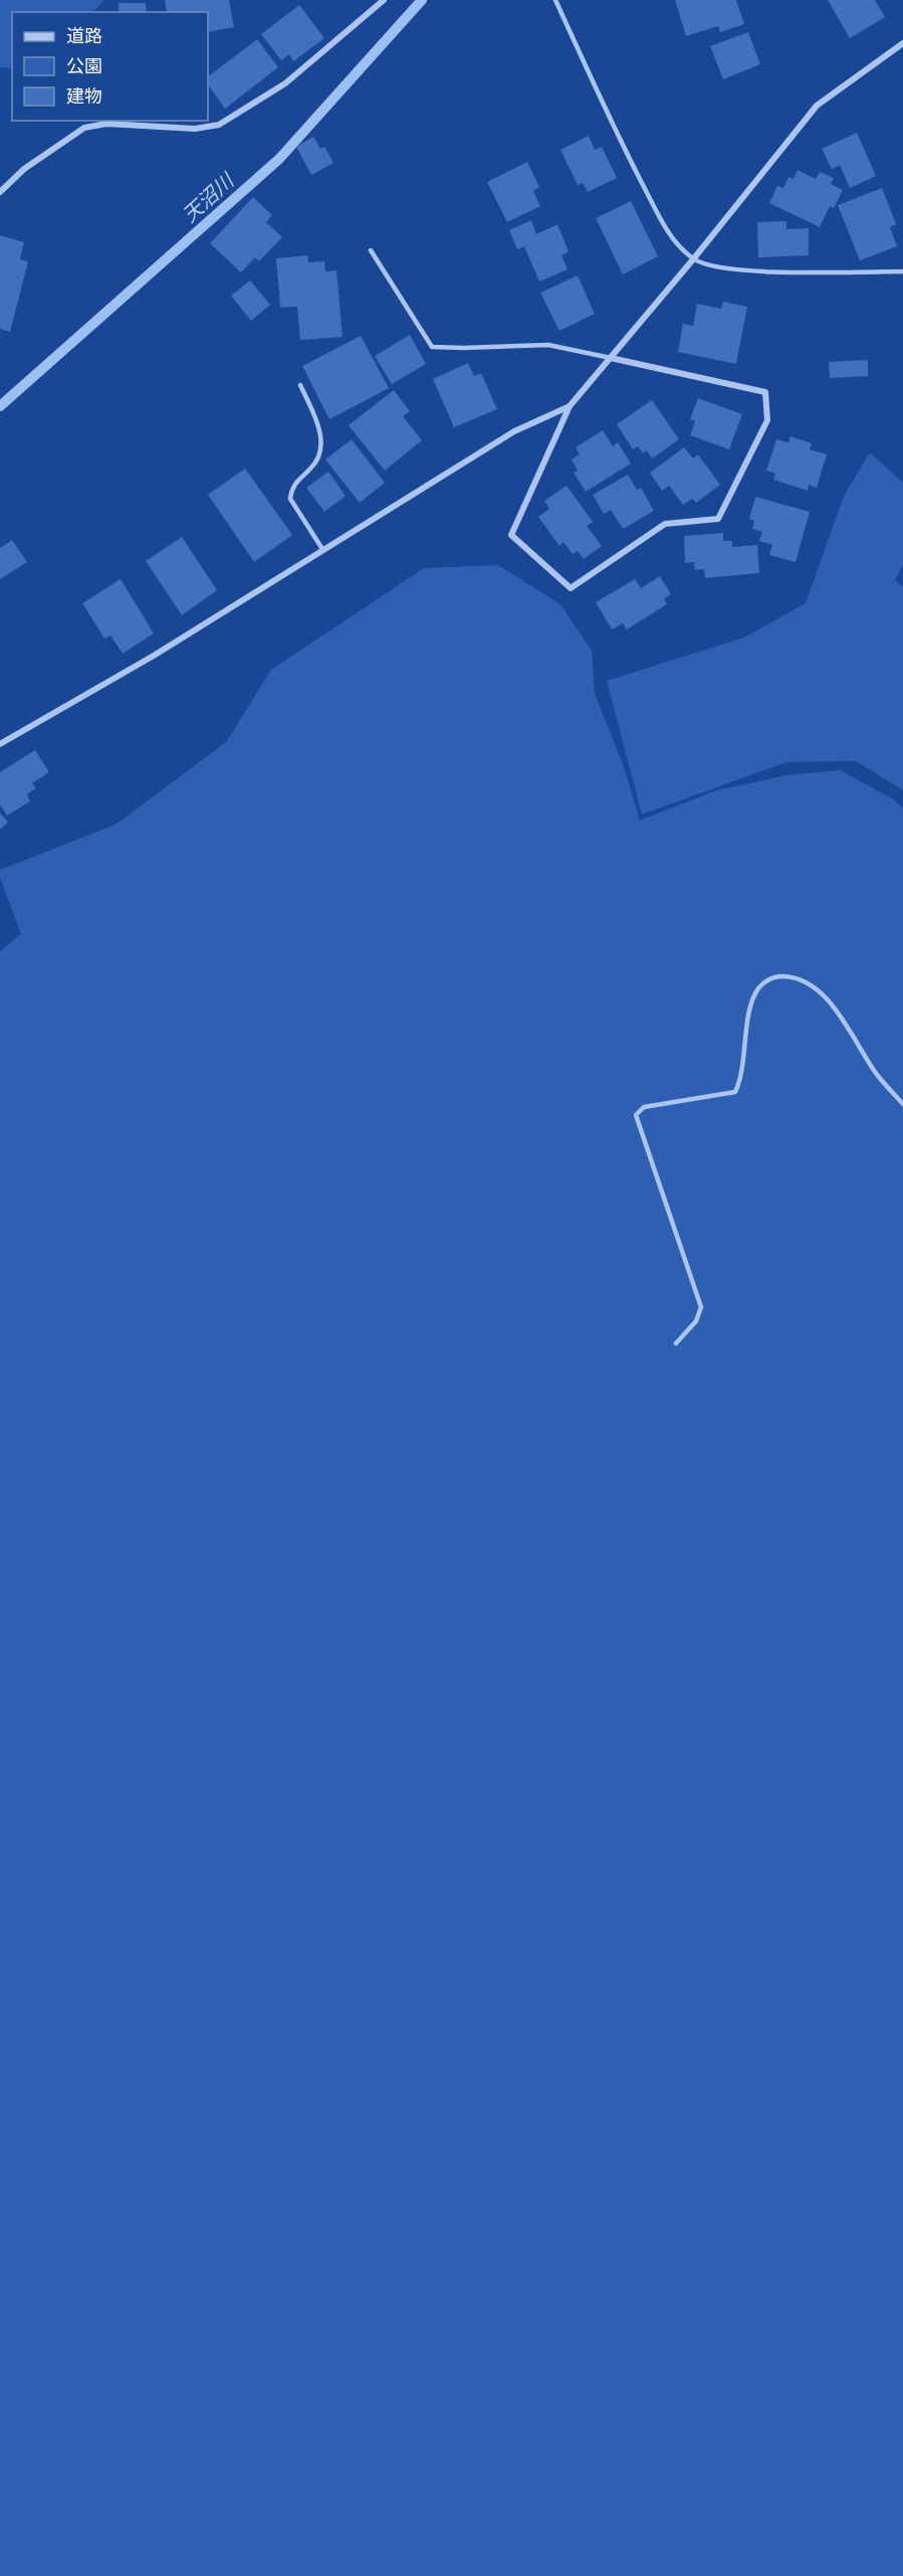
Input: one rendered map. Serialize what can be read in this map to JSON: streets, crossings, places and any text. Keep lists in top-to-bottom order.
{
  "water": ["天沼川"],
  "legend": ["道路", "公園", "建物"]
}
